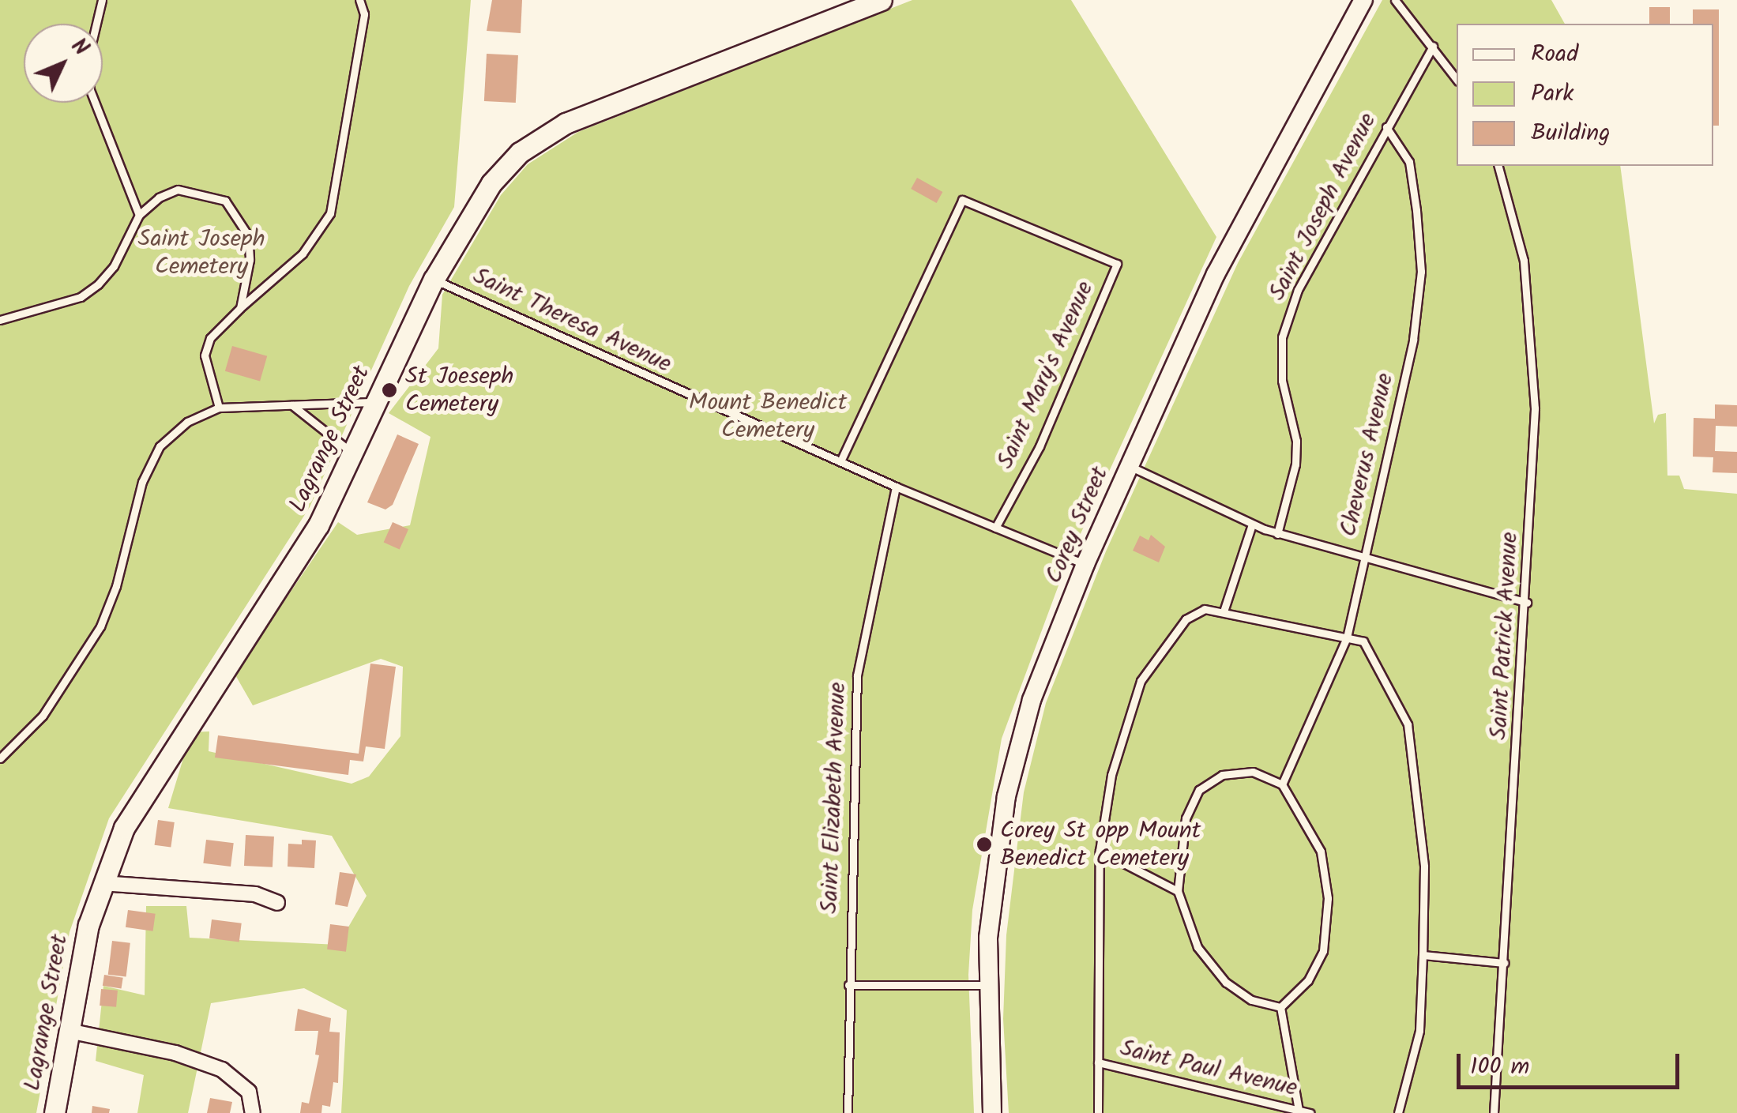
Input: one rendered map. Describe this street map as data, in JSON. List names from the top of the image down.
{
  "streets": {
    "main road": ["Lagrange Street"],
    "street": ["Corey Street"],
    "lane": [
      "Saint Joseph Avenue",
      "Saint Theresa Avenue",
      "Saint Mary's Avenue",
      "Cheverus Avenue",
      "Saint Patrick Avenue",
      "Saint Elizabeth Avenue",
      "Saint Paul Avenue"
    ]
  },
  "crossings": [
    ["Saint Joseph Avenue", "Cheverus Avenue"],
    ["Saint Theresa Avenue", "Saint Mary's Avenue"],
    ["Saint Theresa Avenue", "Lagrange Street"],
    ["Saint Theresa Avenue", "Corey Street"],
    ["Saint Theresa Avenue", "Saint Elizabeth Avenue"]
  ],
  "parks": ["Saint Joseph Cemetery", "Mount Benedict Cemetery"],
  "places": ["St Joeseph Cemetery", "Corey St opp Mount Benedict Cemetery"],
  "legend": ["Road", "Park", "Building"],
  "scale_bar": "100 m",
  "north": "top right"
}
